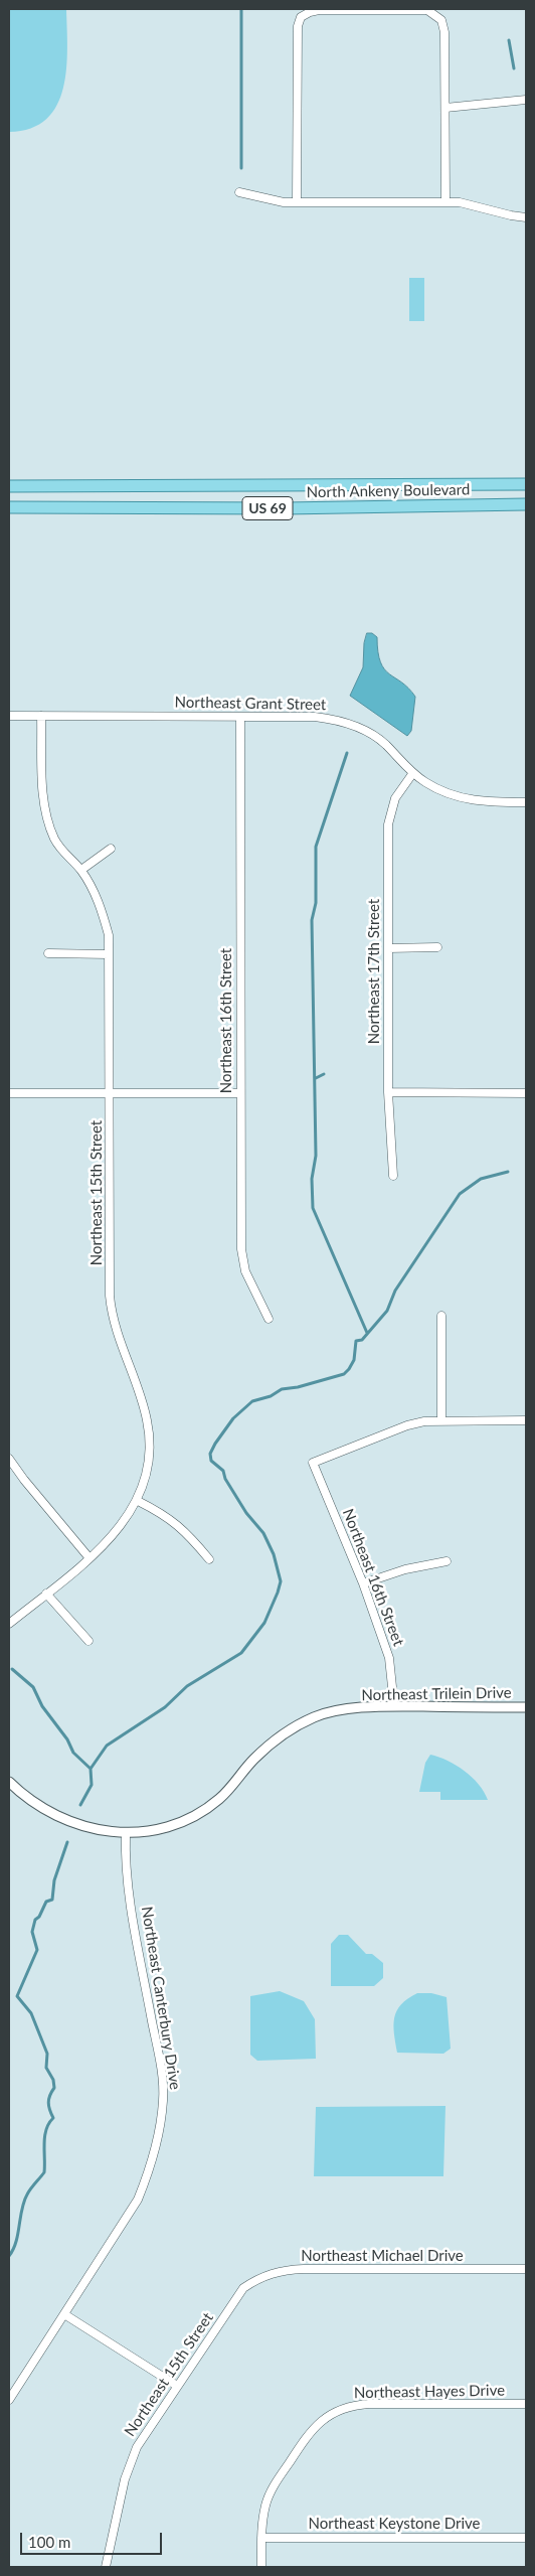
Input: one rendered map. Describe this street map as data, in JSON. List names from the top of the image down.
{
  "streets": {
    "main road": ["North Ankeny Boulevard", "US 69"],
    "street": [
      "Northeast Grant Street",
      "Northeast 17th Street",
      "Northeast 16th Street",
      "Northeast 15th Street",
      "Northeast Trilein Drive",
      "Northeast Canterbury Drive",
      "Northeast Michael Drive",
      "Northeast Hayes Drive",
      "Northeast Keystone Drive"
    ]
  },
  "crossings": [
    ["Northeast Grant Street", "Northeast 17th Street"],
    ["Northeast Grant Street", "Northeast 16th Street"],
    ["Northeast Grant Street", "Northeast 15th Street"],
    ["Northeast 16th Street", "Northeast Trilein Drive"],
    ["Northeast 15th Street", "Northeast Michael Drive"],
    ["Northeast Trilein Drive", "Northeast Canterbury Drive"],
    ["Northeast Hayes Drive", "Northeast Keystone Drive"]
  ],
  "scale_bar": "100 m"
}
